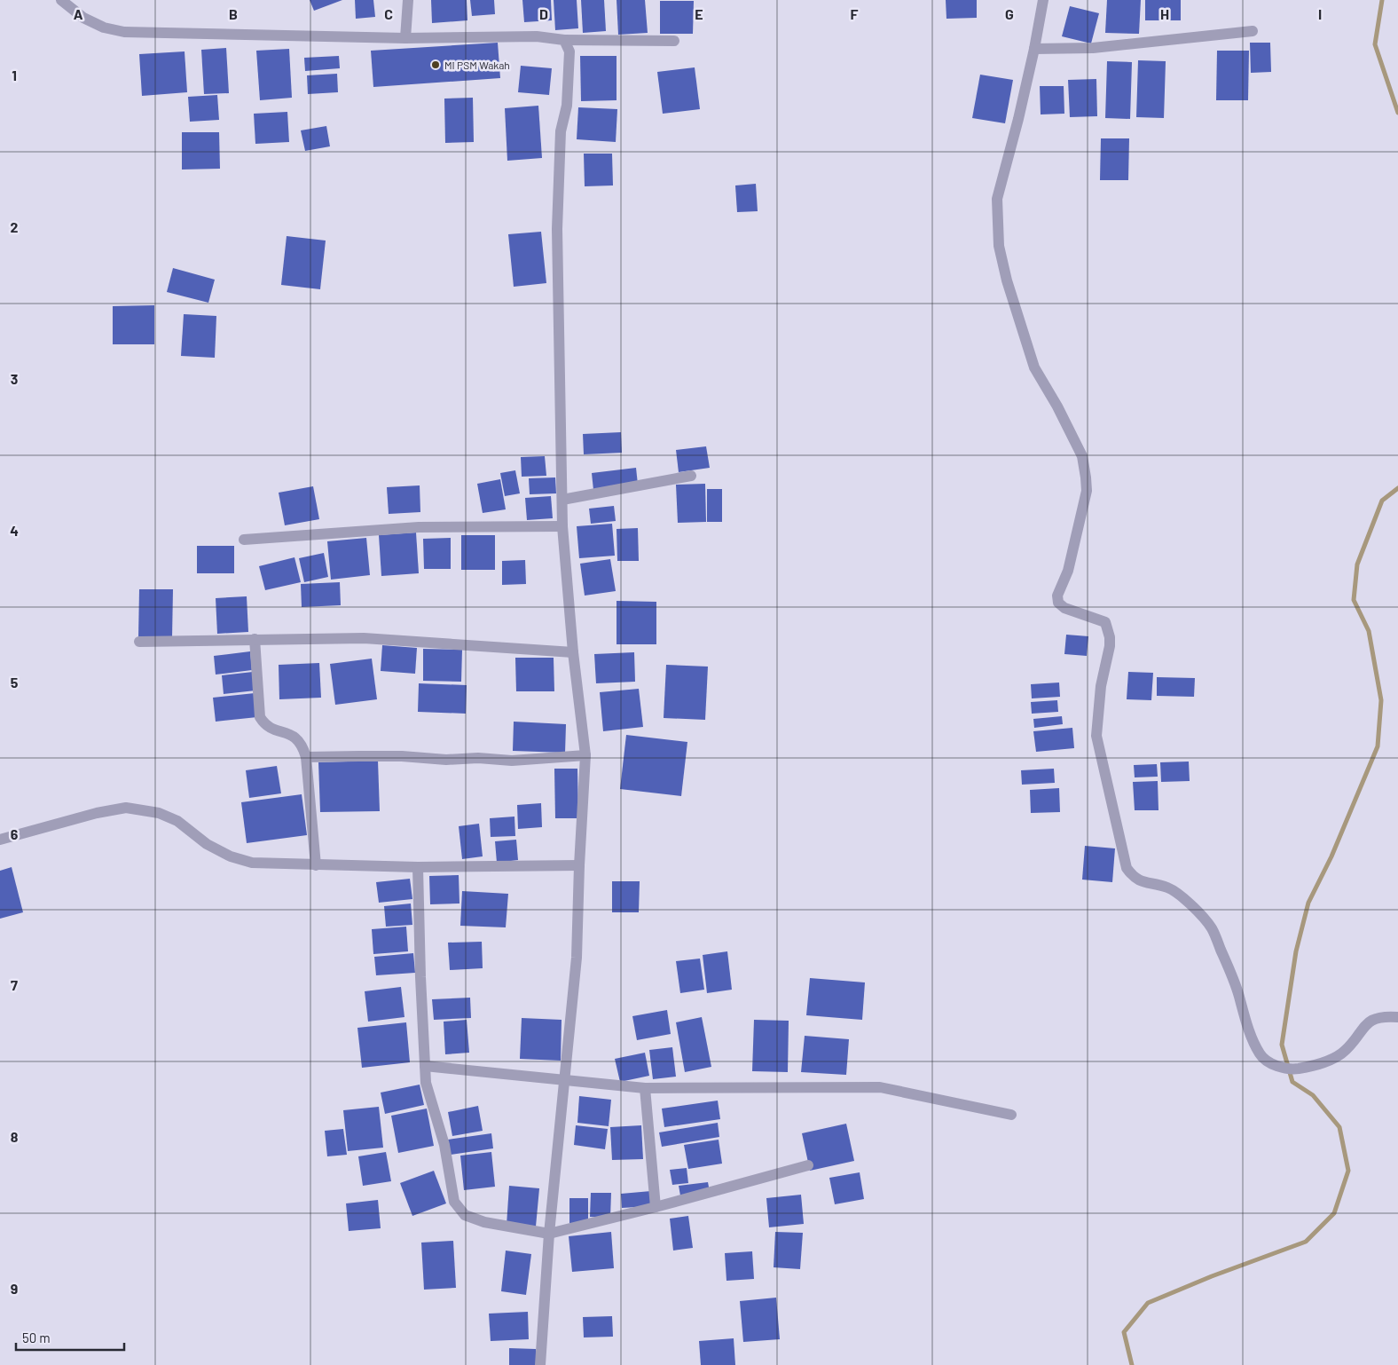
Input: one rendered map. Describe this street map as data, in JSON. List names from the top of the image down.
{
  "places": ["MI PSM Wakah"],
  "scale_bar": "50 m",
  "grid": {
    "columns": [
      "A",
      "B",
      "C",
      "D",
      "E",
      "F",
      "G",
      "H",
      "I"
    ],
    "rows": [
      "1",
      "2",
      "3",
      "4",
      "5",
      "6",
      "7",
      "8",
      "9"
    ]
  }
}
